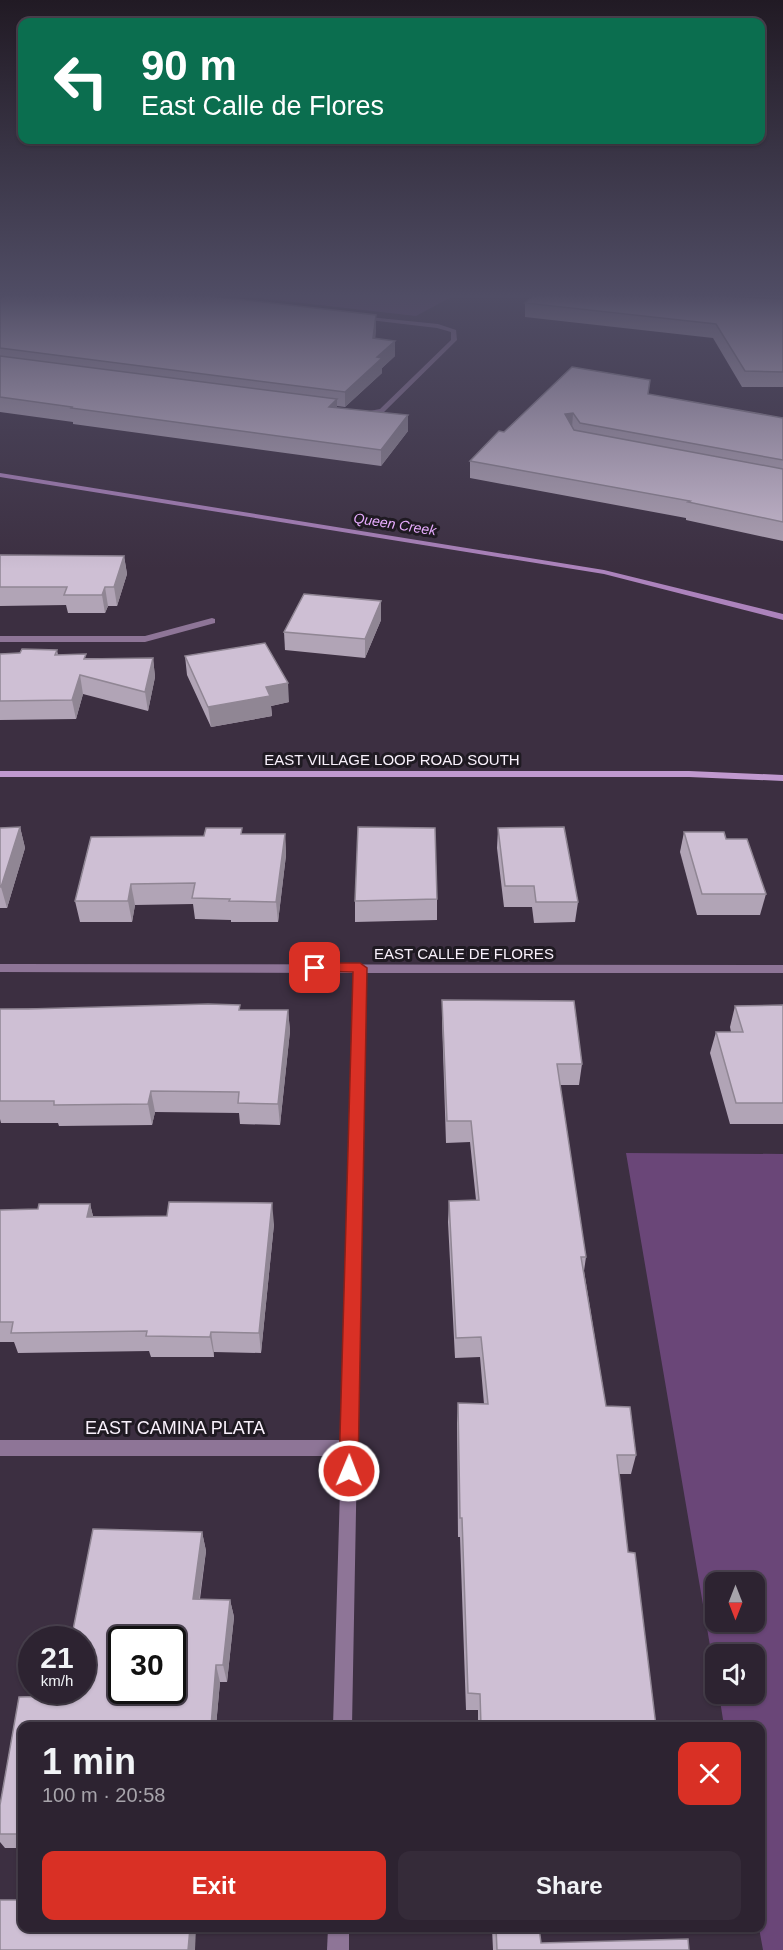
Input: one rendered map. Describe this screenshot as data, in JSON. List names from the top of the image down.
{
  "streets": {
    "street": ["EAST VILLAGE LOOP ROAD SOUTH", "EAST CALLE DE FLORES", "EAST CAMINA PLATA"]
  },
  "water": ["Queen Creek"],
  "north": "bottom",
  "page": {
    "turn": ["90 m", "East Calle de Flores"],
    "speed": "21 km/h",
    "limit": "30",
    "heading": ["1 min", "100 m · 20:58"],
    "buttons": ["Exit", "Share"]
  }
}
